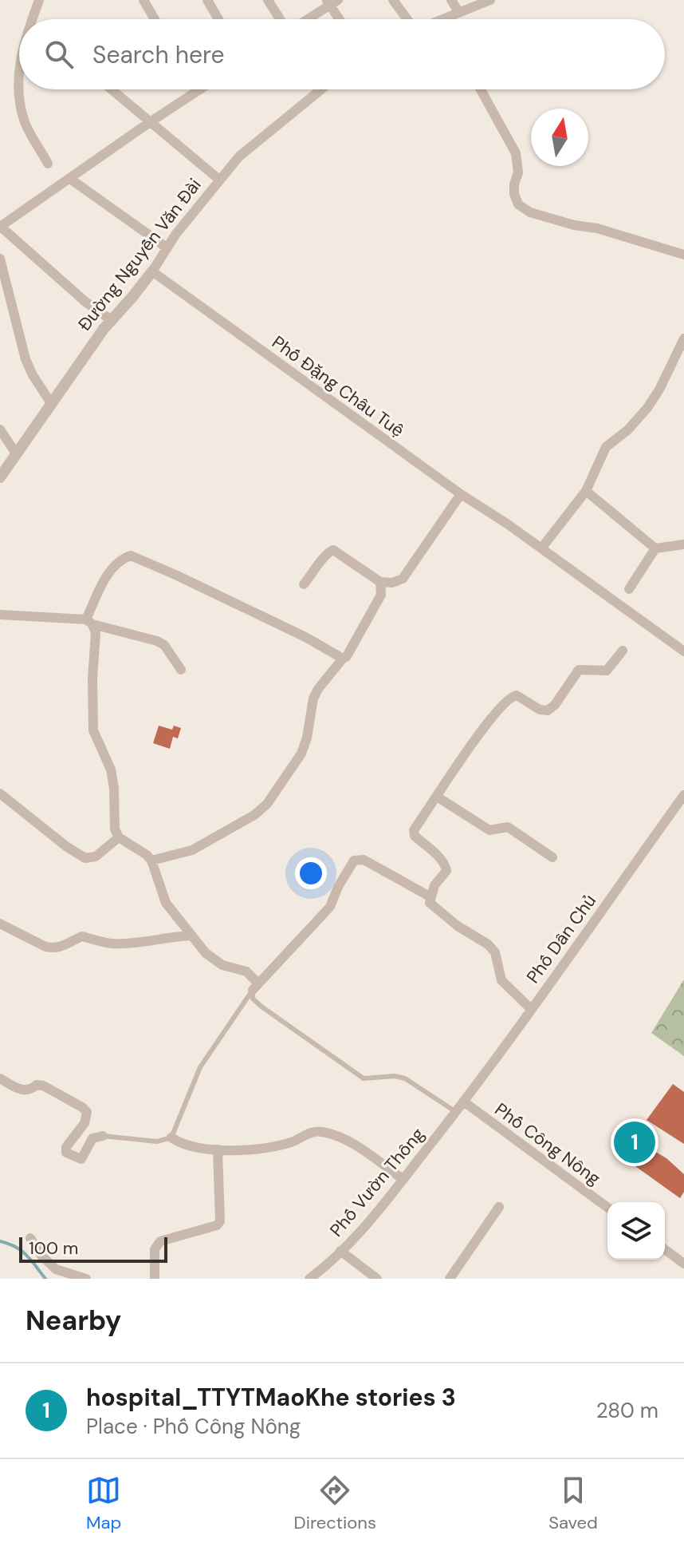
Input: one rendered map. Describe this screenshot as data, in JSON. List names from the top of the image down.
{
  "streets": {
    "street": [
      "Đường Nguyễn Văn Đài",
      "Phố Đặng Châu Tuệ",
      "Phố Dân Chủ",
      "Phố Công Nông",
      "Phố Vườn Thông"
    ]
  },
  "crossings": [
    ["Đường Nguyễn Văn Đài", "Phố Đặng Châu Tuệ"],
    ["Phố Dân Chủ", "Phố Công Nông"],
    ["Phố Dân Chủ", "Phố Vườn Thông"],
    ["Phố Công Nông", "Phố Vườn Thông"]
  ],
  "scale_bar": "100 m",
  "north": "top",
  "page": {
    "search": "Search here",
    "pins": "1",
    "scale": "100 m",
    "heading": "Nearby",
    "list": [
      {
        "mark": "1",
        "name": "hospital_TTYTMaoKhe stories 3",
        "note": "Place · Phố Công Nông",
        "value": "280 m"
      }
    ],
    "nav": ["Map", "Directions", "Saved"]
  }
}
